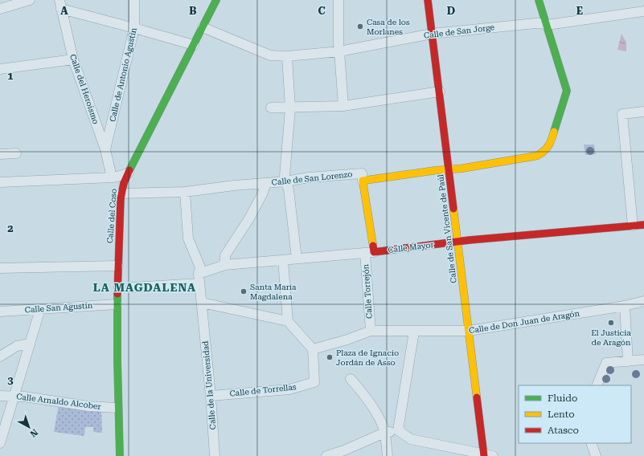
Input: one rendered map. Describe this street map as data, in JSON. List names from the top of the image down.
{
  "streets": {
    "street": [
      "Calle de San Jorge",
      "Calle de Antonio Agustín",
      "Calle del Heroísmo",
      "Calle de San Lorenzo",
      "Calle del Coso",
      "Calle de San Vicente de Paúl",
      "Calle Mayor",
      "Calle Torrejón",
      "Calle San Agustín",
      "Calle de Don Juan de Aragón",
      "Calle de la Universidad",
      "Calle de Torrellas",
      "Calle Arnaldo Alcober"
    ]
  },
  "crossings": [
    ["Calle de San Jorge", "Calle de San Lorenzo"],
    ["Calle de San Jorge", "Calle del Coso"],
    ["Calle de San Jorge", "Calle de San Vicente de Paúl"],
    ["Calle de Antonio Agustín", "Calle del Heroísmo"],
    ["Calle de San Lorenzo", "Calle del Coso"],
    ["Calle de San Lorenzo", "Calle de San Vicente de Paúl"],
    ["Calle de San Lorenzo", "Calle de la Universidad"],
    ["Calle del Coso", "Calle San Agustín"],
    ["Calle del Coso", "Calle Arnaldo Alcober"],
    ["Calle de San Vicente de Paúl", "Calle Mayor"],
    ["Calle de San Vicente de Paúl", "Calle de Don Juan de Aragón"],
    ["Calle Mayor", "Calle Torrejón"],
    ["Calle Mayor", "Calle de la Universidad"],
    ["Calle Torrejón", "Calle de Don Juan de Aragón"],
    ["Calle de Don Juan de Aragón", "Calle de Torrellas"],
    ["Calle de la Universidad", "Calle de Torrellas"]
  ],
  "districts": ["LA MAGDALENA"],
  "places": [
    "Casa de los Morlanes",
    "Santa María Magdalena",
    "El Justicia de Aragón",
    "Plaza de Ignacio Jordán de Asso"
  ],
  "legend": ["Fluido", "Lento", "Atasco"],
  "north": "bottom right",
  "grid": {
    "columns": [
      "A",
      "B",
      "C",
      "D",
      "E"
    ],
    "rows": ["1", "2", "3"]
  }
}
